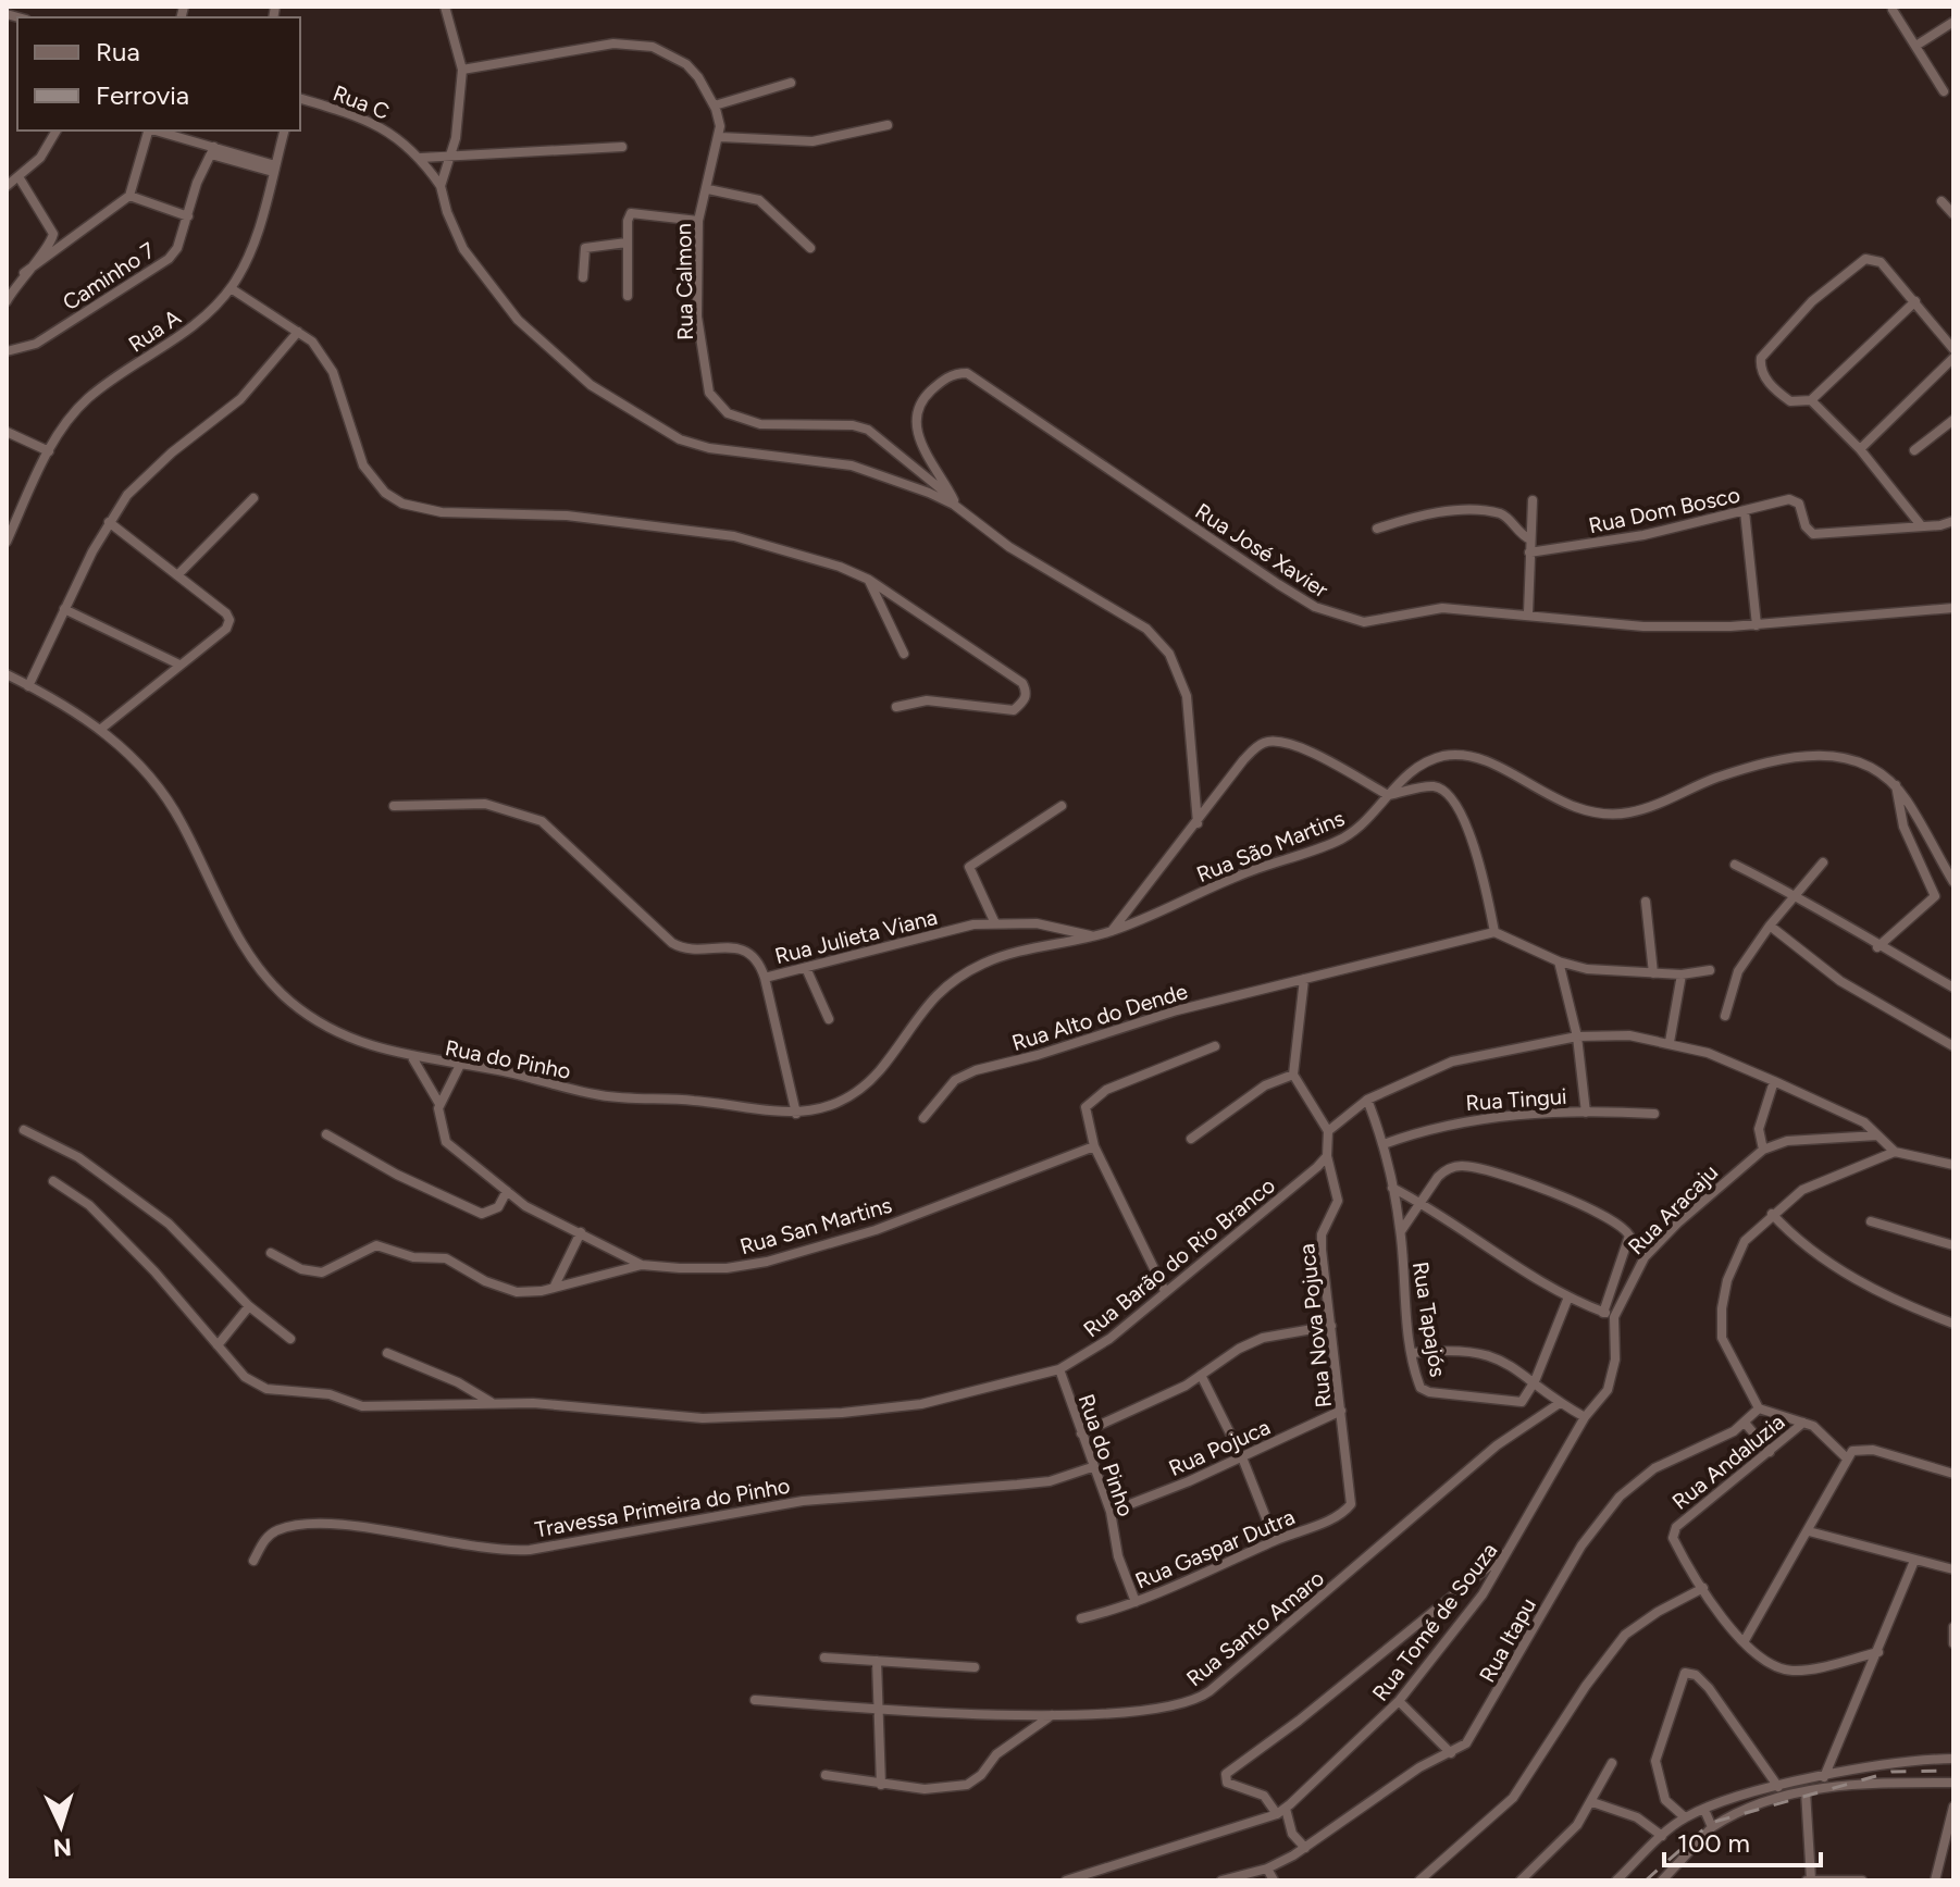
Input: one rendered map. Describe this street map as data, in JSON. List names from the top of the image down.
{
  "streets": {
    "street": [
      "Rua C",
      "Caminho 7",
      "Rua Calmon",
      "Rua A",
      "Rua Dom Bosco",
      "Rua José Xavier",
      "Rua São Martins",
      "Rua Julieta Viana",
      "Rua Alto do Dende",
      "Rua do Pinho",
      "Rua Tingui",
      "Rua Aracaju",
      "Rua San Martins",
      "Rua Barão do Rio Branco",
      "Rua Tapajós",
      "Rua Nova Pojuca",
      "Rua Pojuca",
      "Rua Andaluzia",
      "Travessa Primeira do Pinho",
      "Rua Gaspar Dutra",
      "Rua Tomé de Souza",
      "Rua Santo Amaro",
      "Rua Itapu"
    ]
  },
  "crossings": [
    ["Rua C", "Rua Calmon"],
    ["Rua Calmon", "Rua José Xavier"],
    ["Rua São Martins", "Rua do Pinho"],
    ["Rua Julieta Viana", "Rua do Pinho"],
    ["Rua do Pinho", "Rua San Martins"],
    ["Rua do Pinho", "Rua Barão do Rio Branco"],
    ["Rua do Pinho", "Rua Pojuca"],
    ["Rua do Pinho", "Travessa Primeira do Pinho"],
    ["Rua do Pinho", "Rua Gaspar Dutra"],
    ["Rua Tingui", "Rua Tapajós"],
    ["Rua Aracaju", "Rua Tomé de Souza"],
    ["Rua Barão do Rio Branco", "Rua Nova Pojuca"],
    ["Rua Nova Pojuca", "Rua Pojuca"],
    ["Rua Nova Pojuca", "Rua Gaspar Dutra"]
  ],
  "legend": ["Rua", "Ferrovia"],
  "scale_bar": "100 m",
  "north": "bottom"
}
